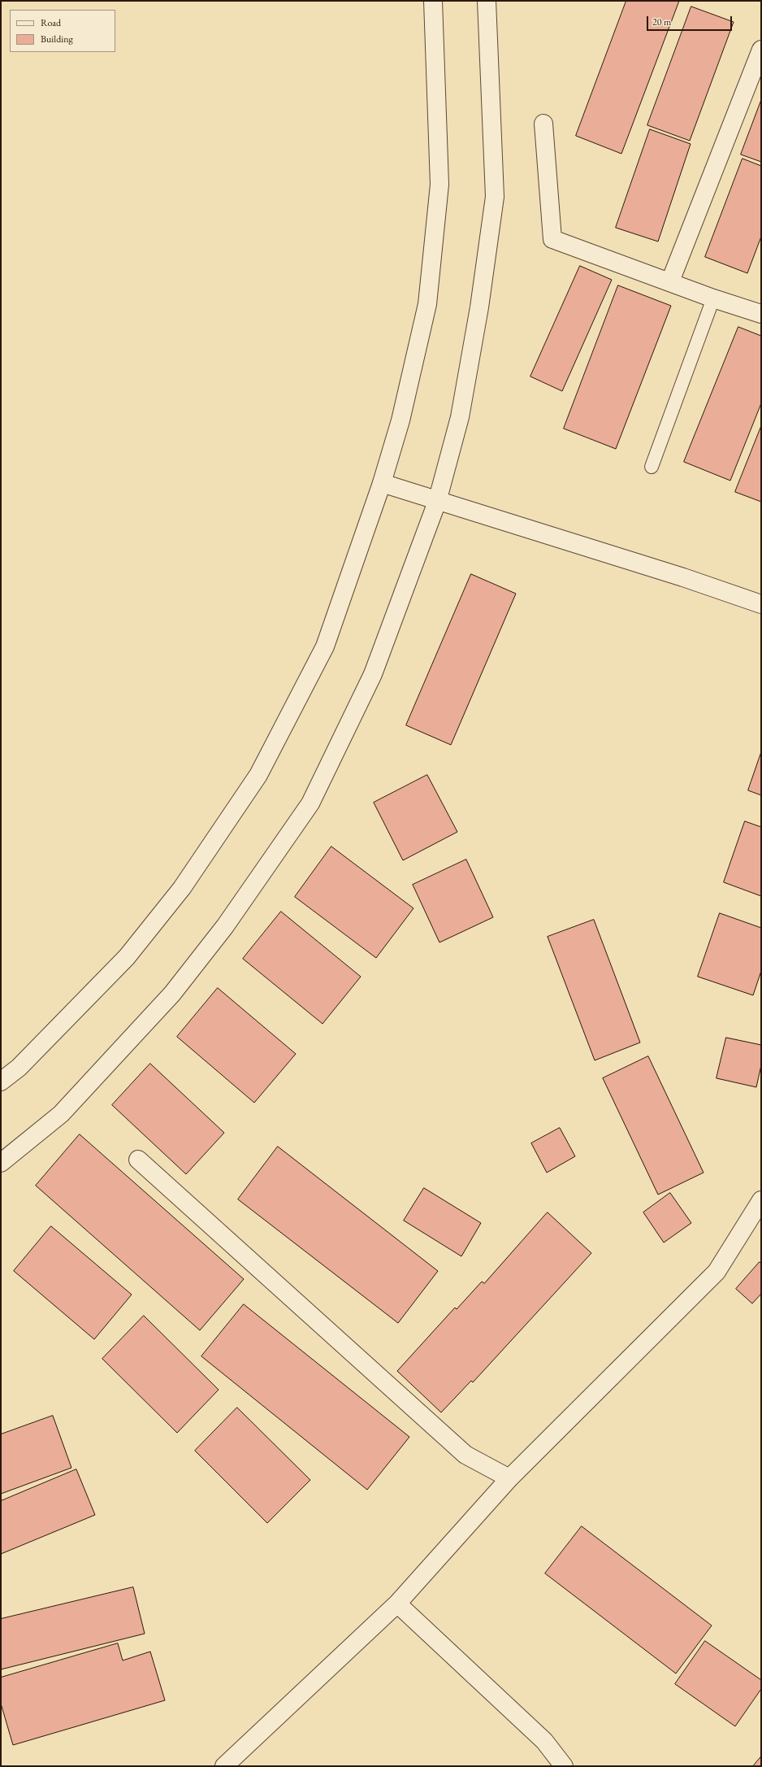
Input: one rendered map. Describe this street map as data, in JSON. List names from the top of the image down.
{
  "legend": ["Road", "Building"],
  "scale_bar": "20 m"
}
